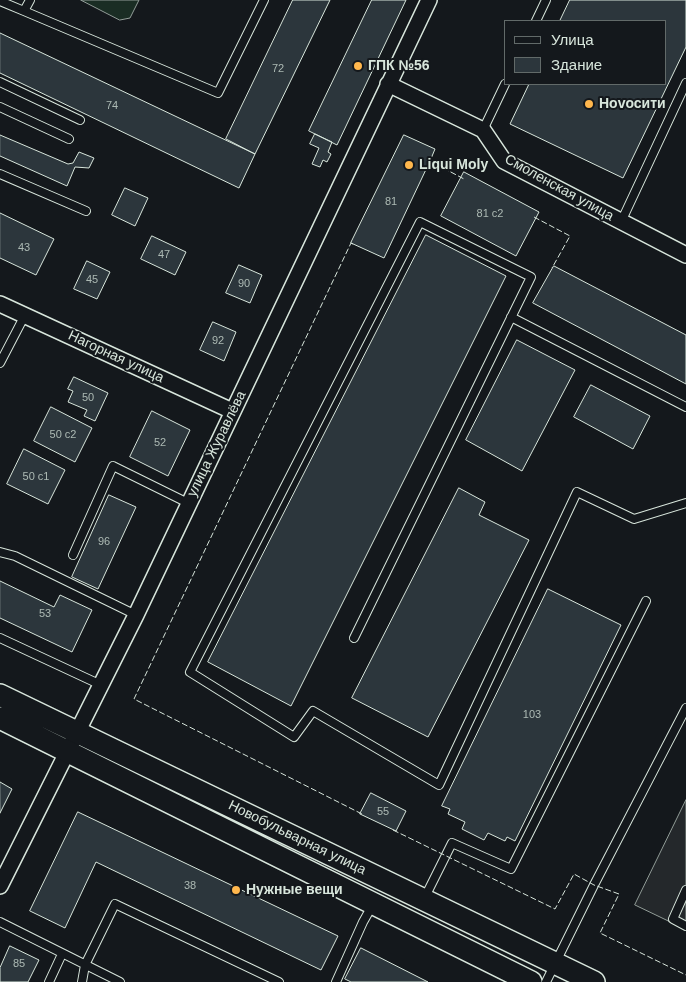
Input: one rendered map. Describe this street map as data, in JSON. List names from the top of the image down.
{
  "streets": {
    "main road": ["Новобульварная улица"],
    "street": ["Смоленская улица", "Нагорная улица", "улица Журавлёва"]
  },
  "crossings": [
    ["Нагорная улица", "улица Журавлёва"],
    ["улица Журавлёва", "Новобульварная улица"]
  ],
  "places": [
    "ГПК №56",
    "Ноvосити",
    "Liqui Moly",
    "Нужные вещи"
  ],
  "house_numbers": [
    "72",
    "74",
    "81",
    "81 с2",
    "43",
    "47",
    "45",
    "90",
    "92",
    "50",
    "50 с2",
    "52",
    "50 с1",
    "96",
    "53",
    "103",
    "55",
    "38",
    "85"
  ],
  "legend": ["Улица", "Здание"]
}
